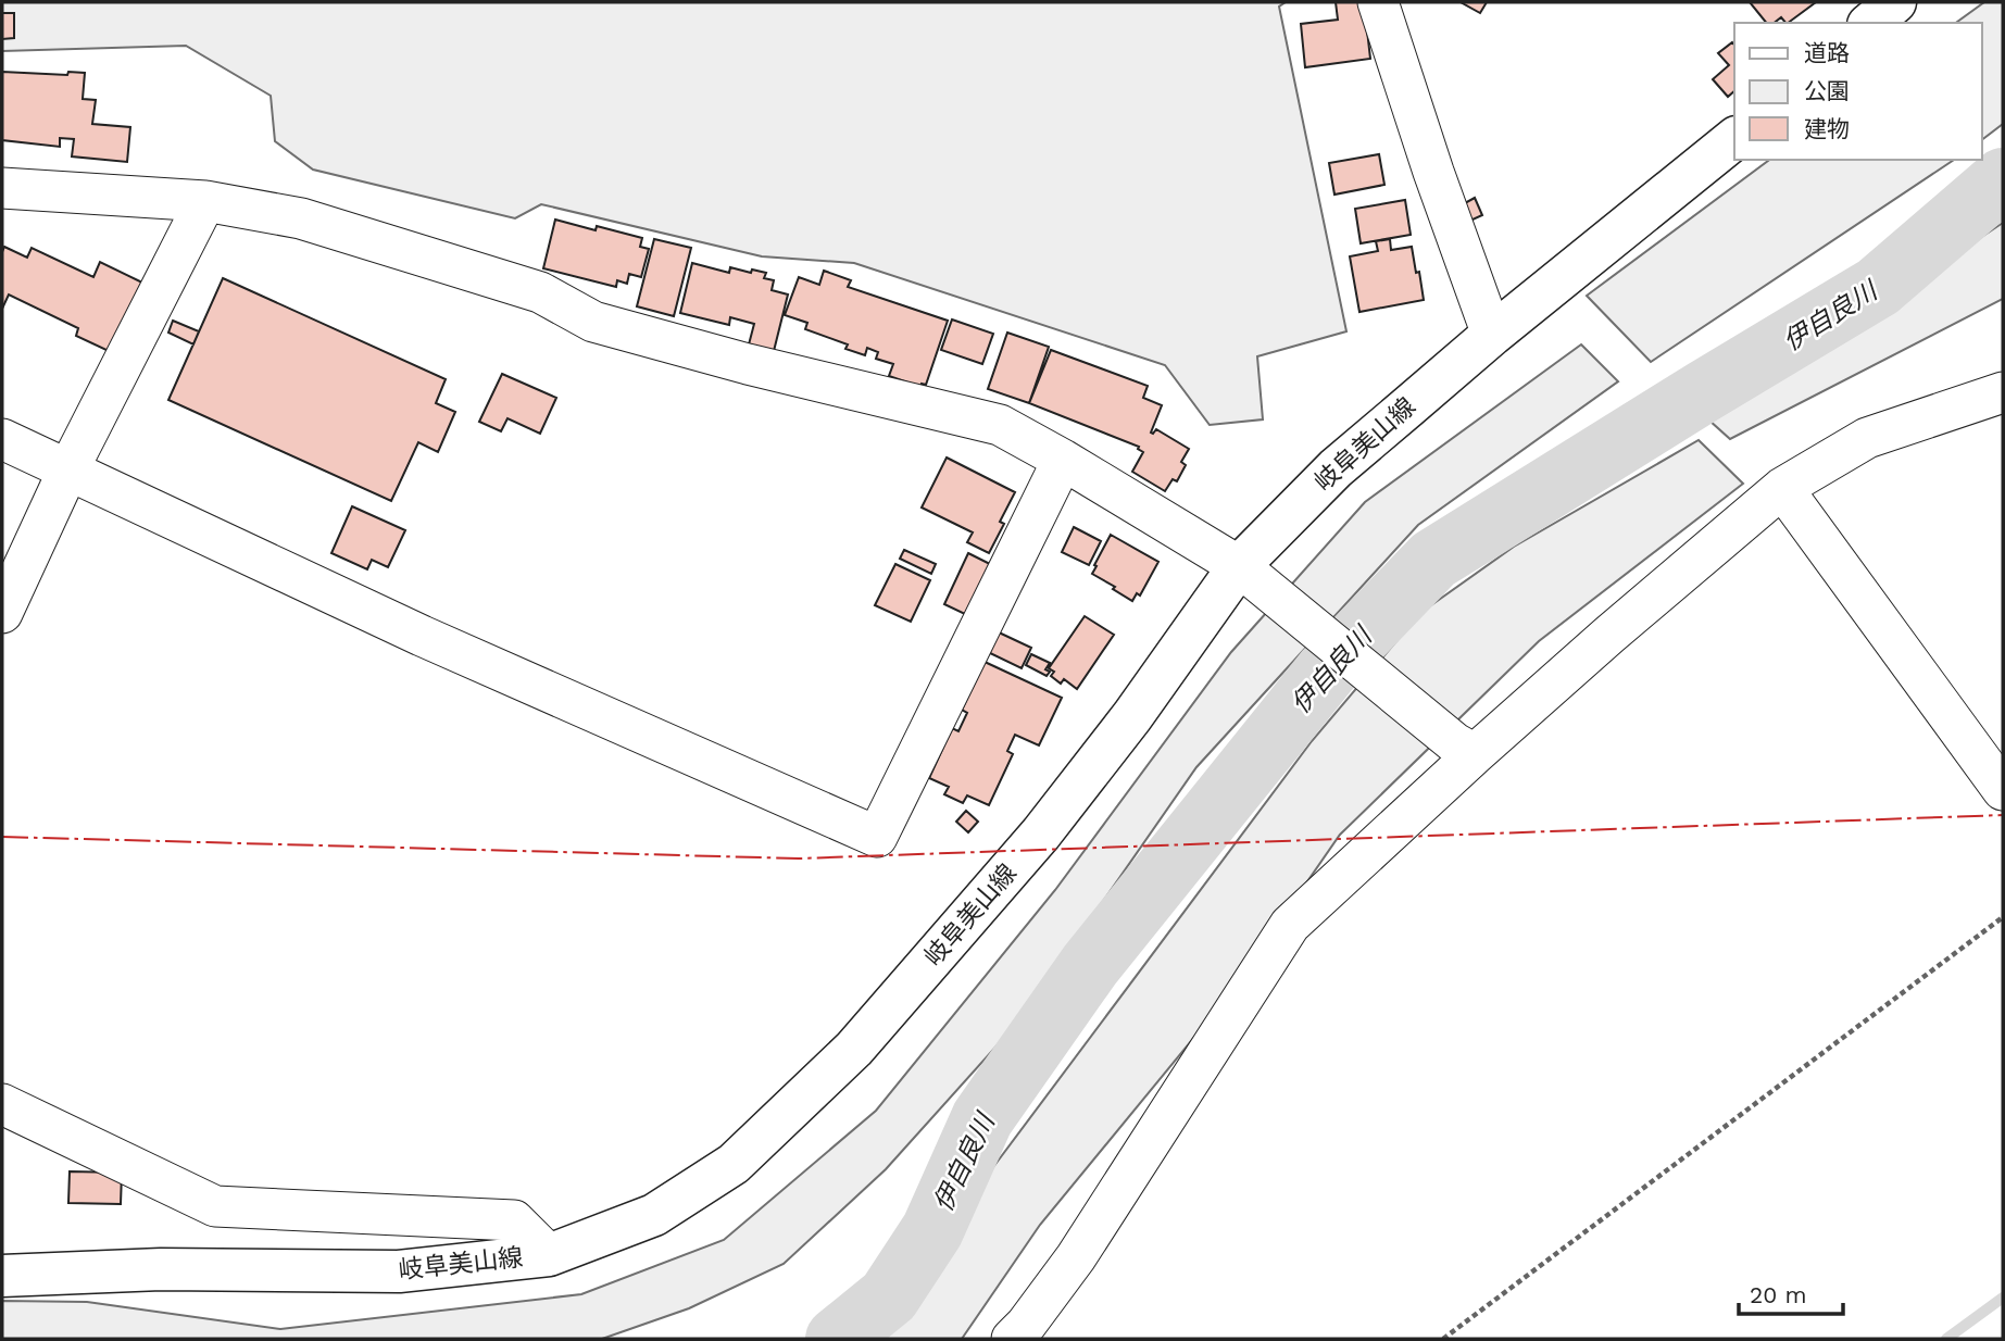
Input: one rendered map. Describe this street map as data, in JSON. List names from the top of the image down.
{
  "streets": {
    "main road": ["岐阜美山線"]
  },
  "water": ["伊自良川"],
  "legend": ["道路", "公園", "建物"],
  "scale_bar": "20 m"
}
